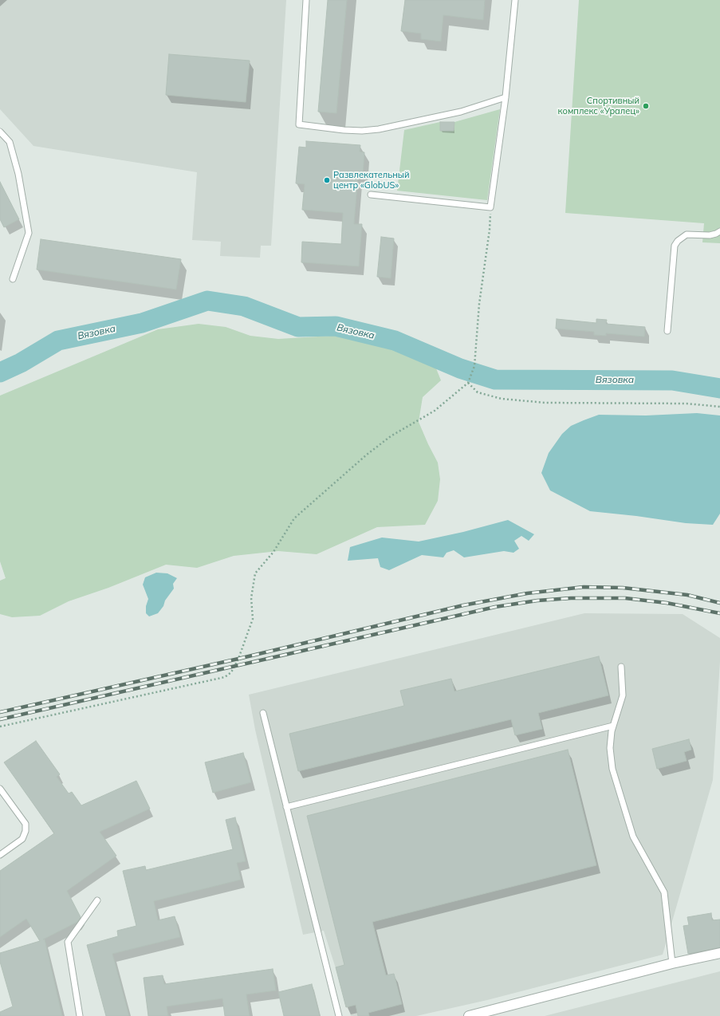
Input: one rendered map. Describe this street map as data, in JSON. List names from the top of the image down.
{
  "water": ["Вязовка"],
  "places": ["Спортивный комплекс «Уралец»", "Развлекательный центр «GlobUS»"]
}
